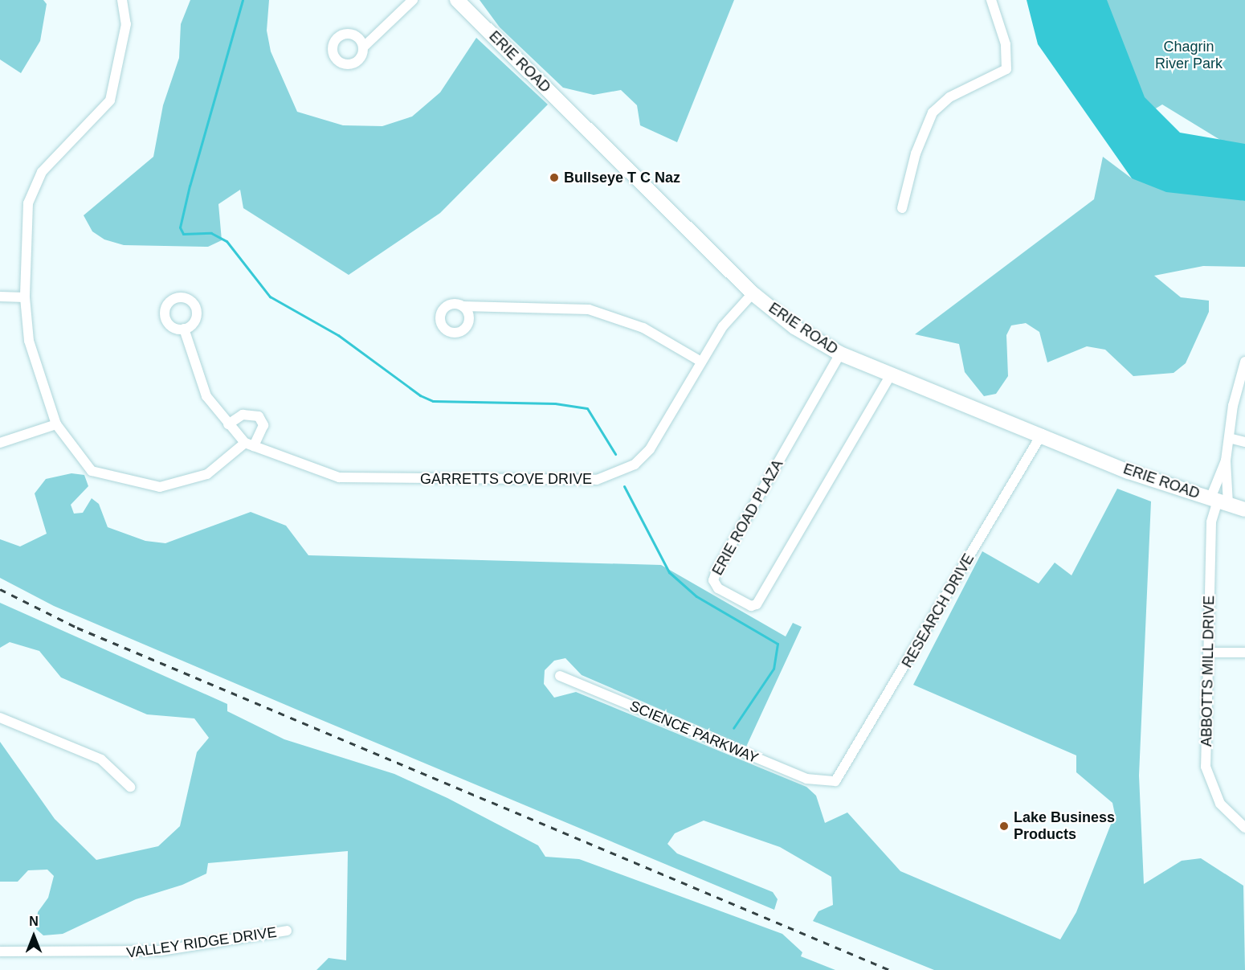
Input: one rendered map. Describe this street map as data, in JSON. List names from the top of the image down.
{
  "streets": {
    "street": [
      "ERIE ROAD",
      "GARRETTS COVE DRIVE",
      "ERIE ROAD PLAZA",
      "RESEARCH DRIVE",
      "ABBOTTS MILL DRIVE",
      "SCIENCE PARKWAY",
      "VALLEY RIDGE DRIVE"
    ]
  },
  "crossings": [
    ["ERIE ROAD", "GARRETTS COVE DRIVE"],
    ["ERIE ROAD", "ERIE ROAD PLAZA"],
    ["ERIE ROAD", "RESEARCH DRIVE"],
    ["ERIE ROAD", "ABBOTTS MILL DRIVE"],
    ["RESEARCH DRIVE", "SCIENCE PARKWAY"]
  ],
  "parks": ["Chagrin River Park"],
  "places": ["Bullseye T C Naz", "Lake Business Products"],
  "north": "top"
}
